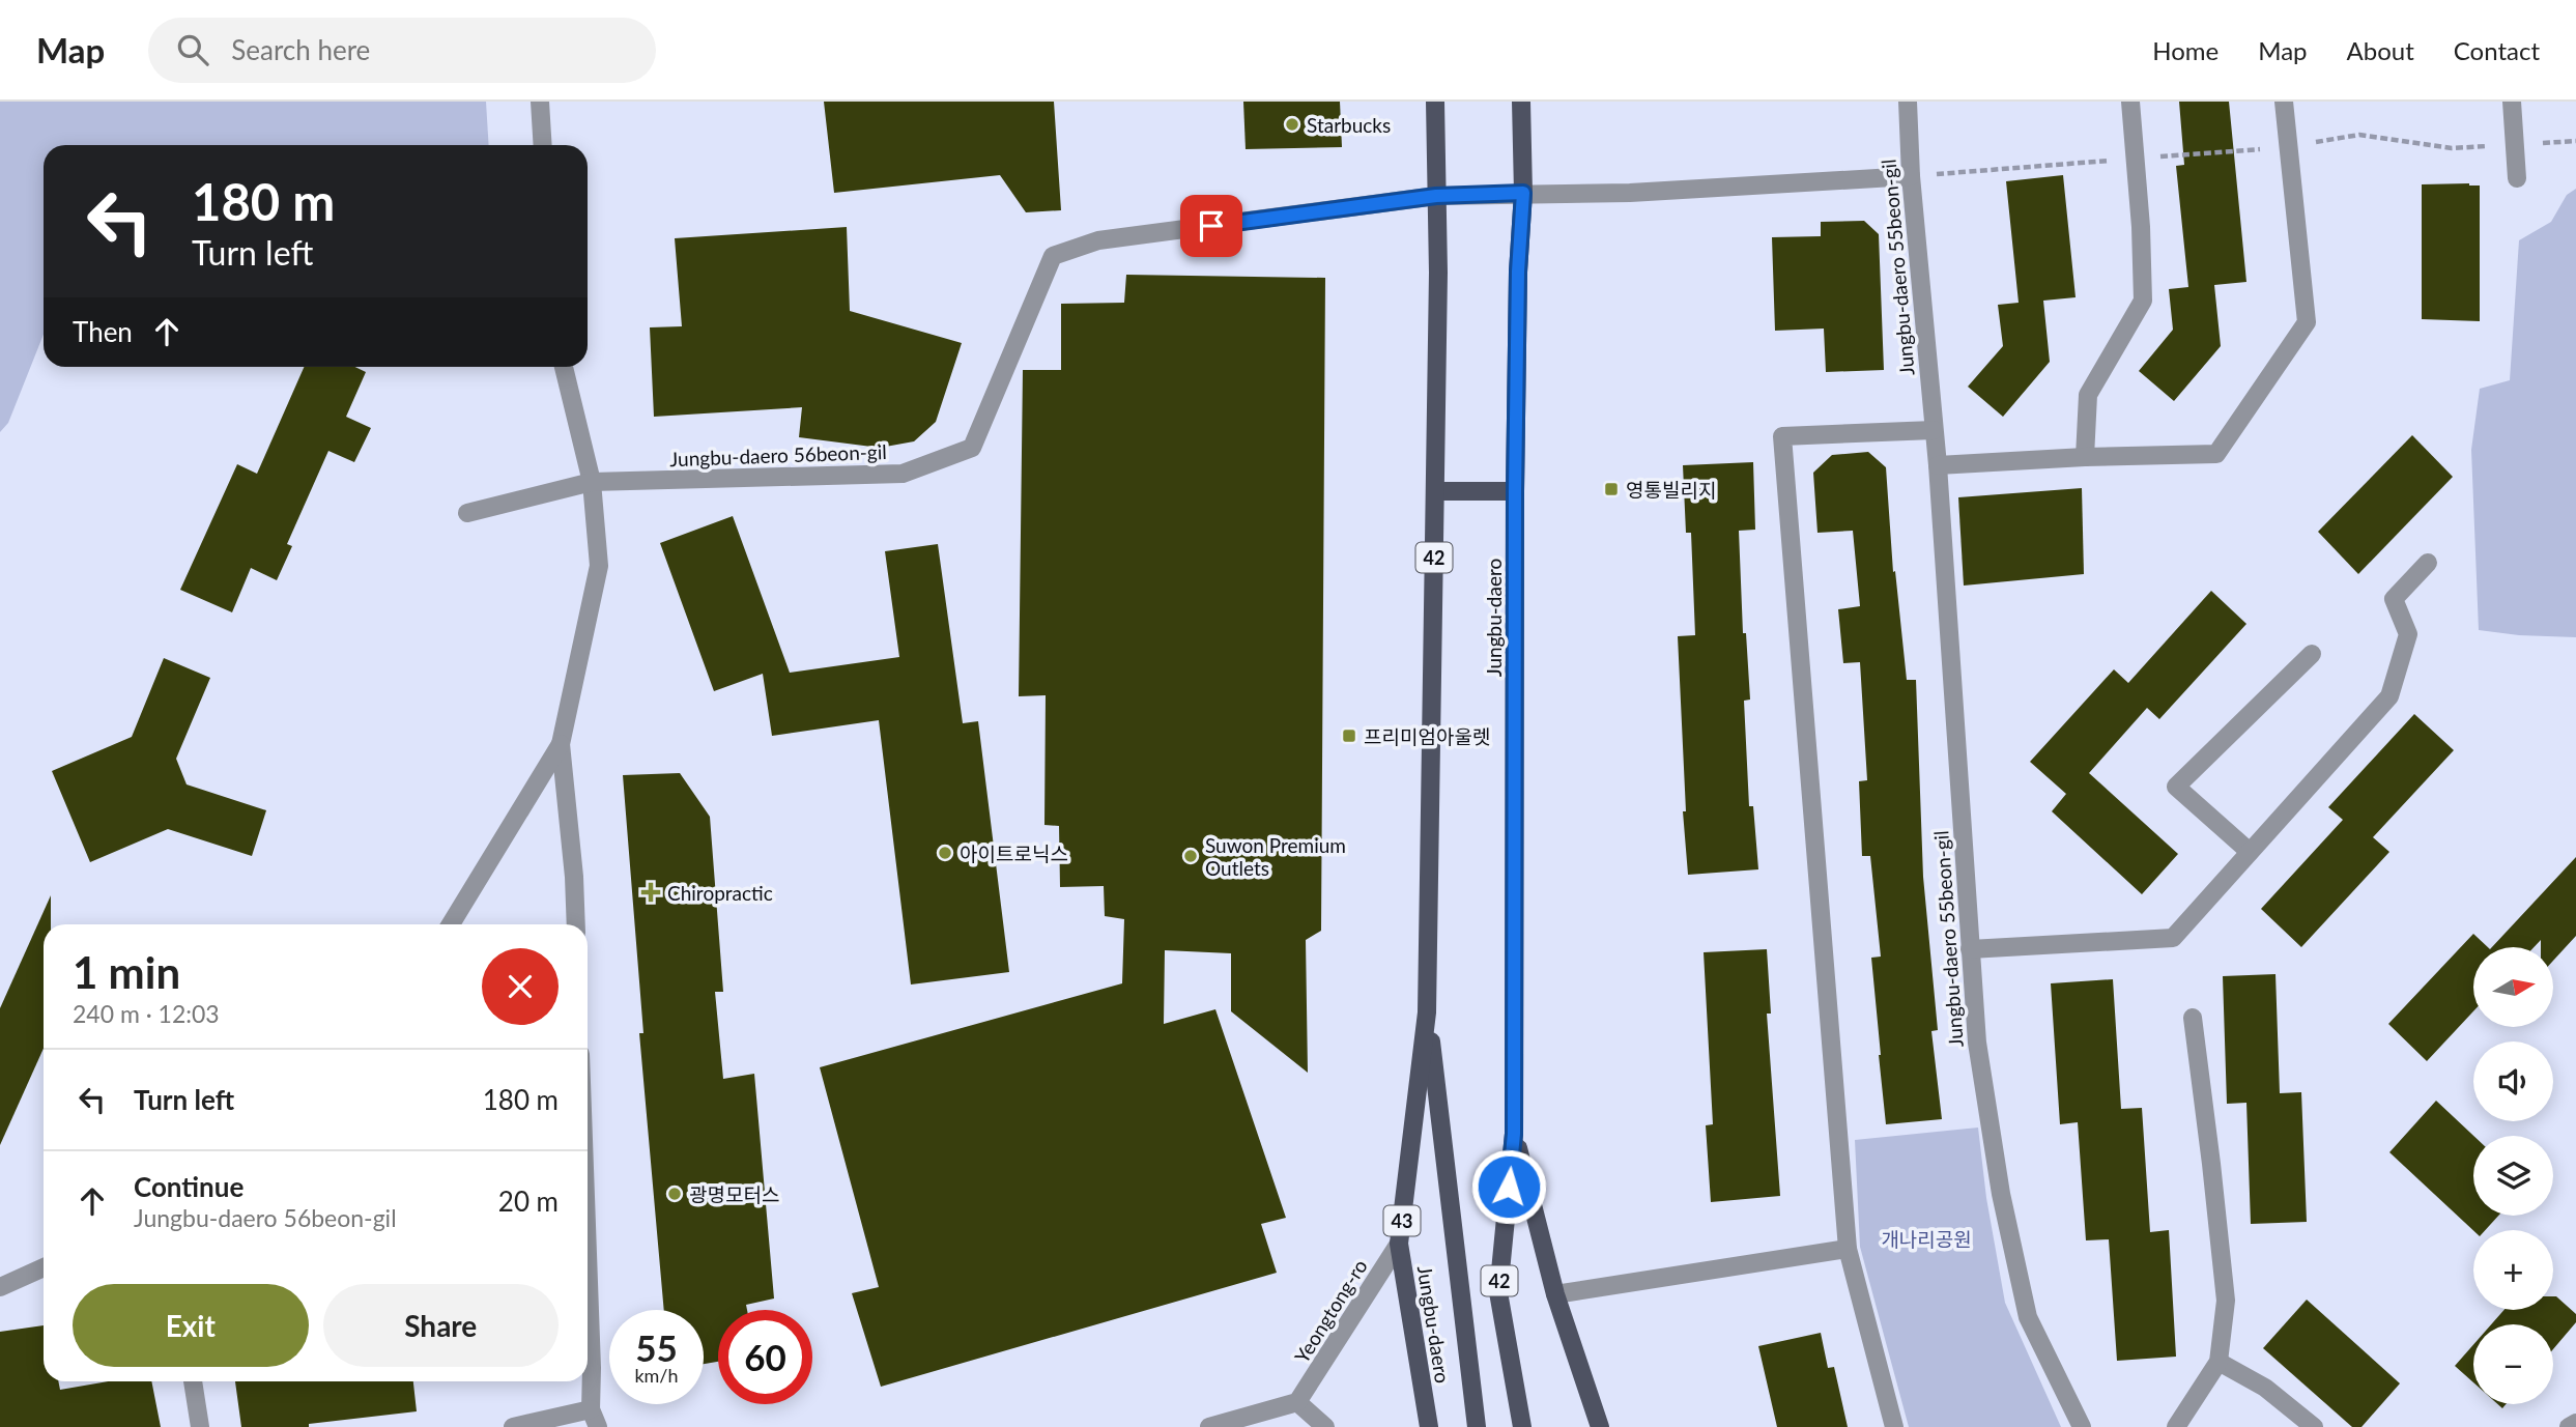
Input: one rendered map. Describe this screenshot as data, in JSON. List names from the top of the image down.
{
  "streets": {
    "main road": ["42", "Jungbu-daero", "43"],
    "street": ["Jungbu-daero 55beon-gil", "Jungbu-daero 56beon-gil", "Yeongtong-ro"]
  },
  "crossings": [
    ["Jungbu-daero 55beon-gil", "Jungbu-daero 56beon-gil"],
    ["Jungbu-daero 56beon-gil", "Jungbu-daero"],
    ["Jungbu-daero", "Yeongtong-ro"]
  ],
  "parks": ["개나리공원"],
  "places": {
    "other": [
      "Starbucks",
      "아이트로닉스",
      "Suwon Premium Outlets",
      "광명모터스"
    ],
    "transit": ["영통빌리지", "프리미엄아울렛"],
    "health": ["Chiropractic"]
  },
  "north": "right",
  "page": {
    "header": "Map",
    "search": "Search here",
    "nav": [
      "Home",
      "Map",
      "About",
      "Contact"
    ],
    "turn": ["180 m", "Turn left"],
    "then": "Then",
    "heading": ["1 min", "240 m · 12:03"],
    "map_buttons": ["+", "−"],
    "list": [
      {
        "name": "Turn left",
        "value": "180 m"
      },
      {
        "name": "Continue",
        "note": "Jungbu-daero 56beon-gil",
        "value": "20 m"
      }
    ],
    "buttons": ["Exit", "Share"],
    "speed": "55 km/h",
    "limit": "60"
  }
}
